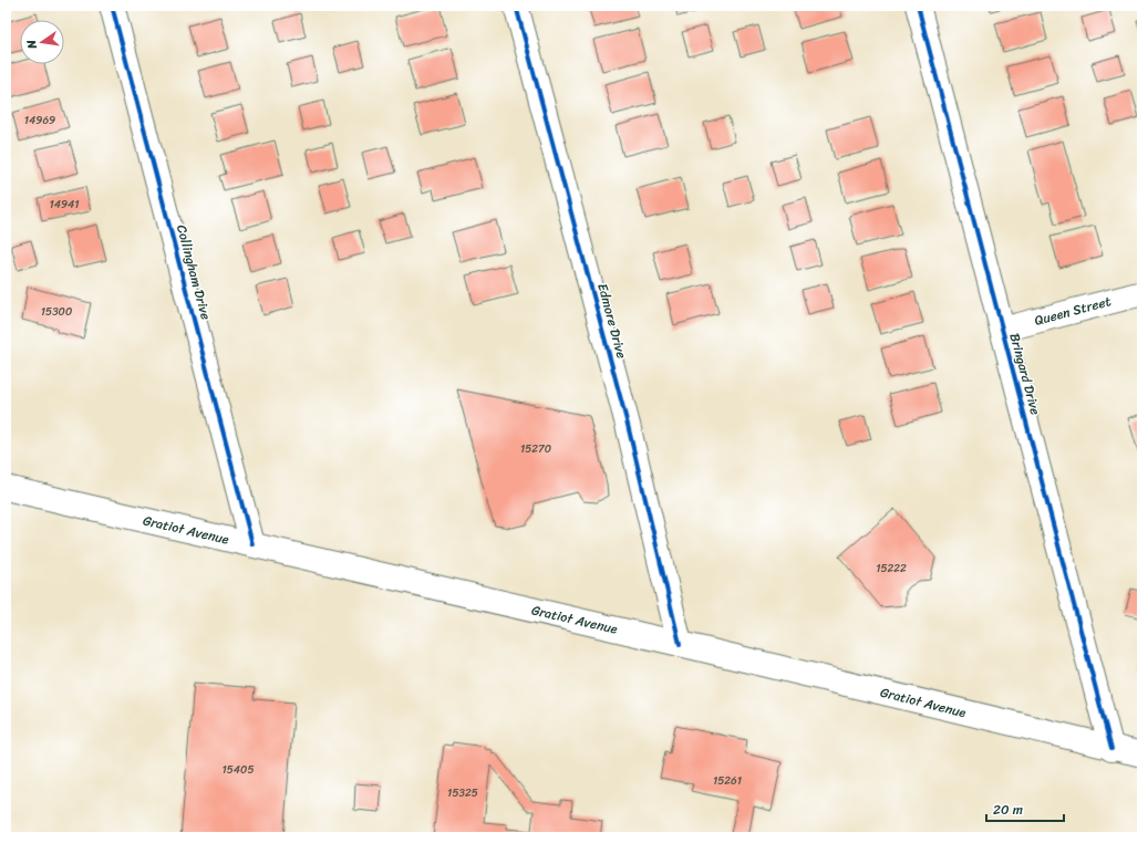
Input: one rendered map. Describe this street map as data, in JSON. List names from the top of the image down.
{
  "streets": {
    "street": [
      "Collingham Drive",
      "Queen Street",
      "Edmore Drive",
      "Bringard Drive",
      "Gratiot Avenue"
    ]
  },
  "crossings": [
    ["Collingham Drive", "Gratiot Avenue"],
    ["Queen Street", "Bringard Drive"],
    ["Edmore Drive", "Gratiot Avenue"],
    ["Bringard Drive", "Gratiot Avenue"]
  ],
  "house_numbers": [
    "14969",
    "14941",
    "15300",
    "15270",
    "15222",
    "15405",
    "15261",
    "15325"
  ],
  "scale_bar": "20 m",
  "north": "left"
}
